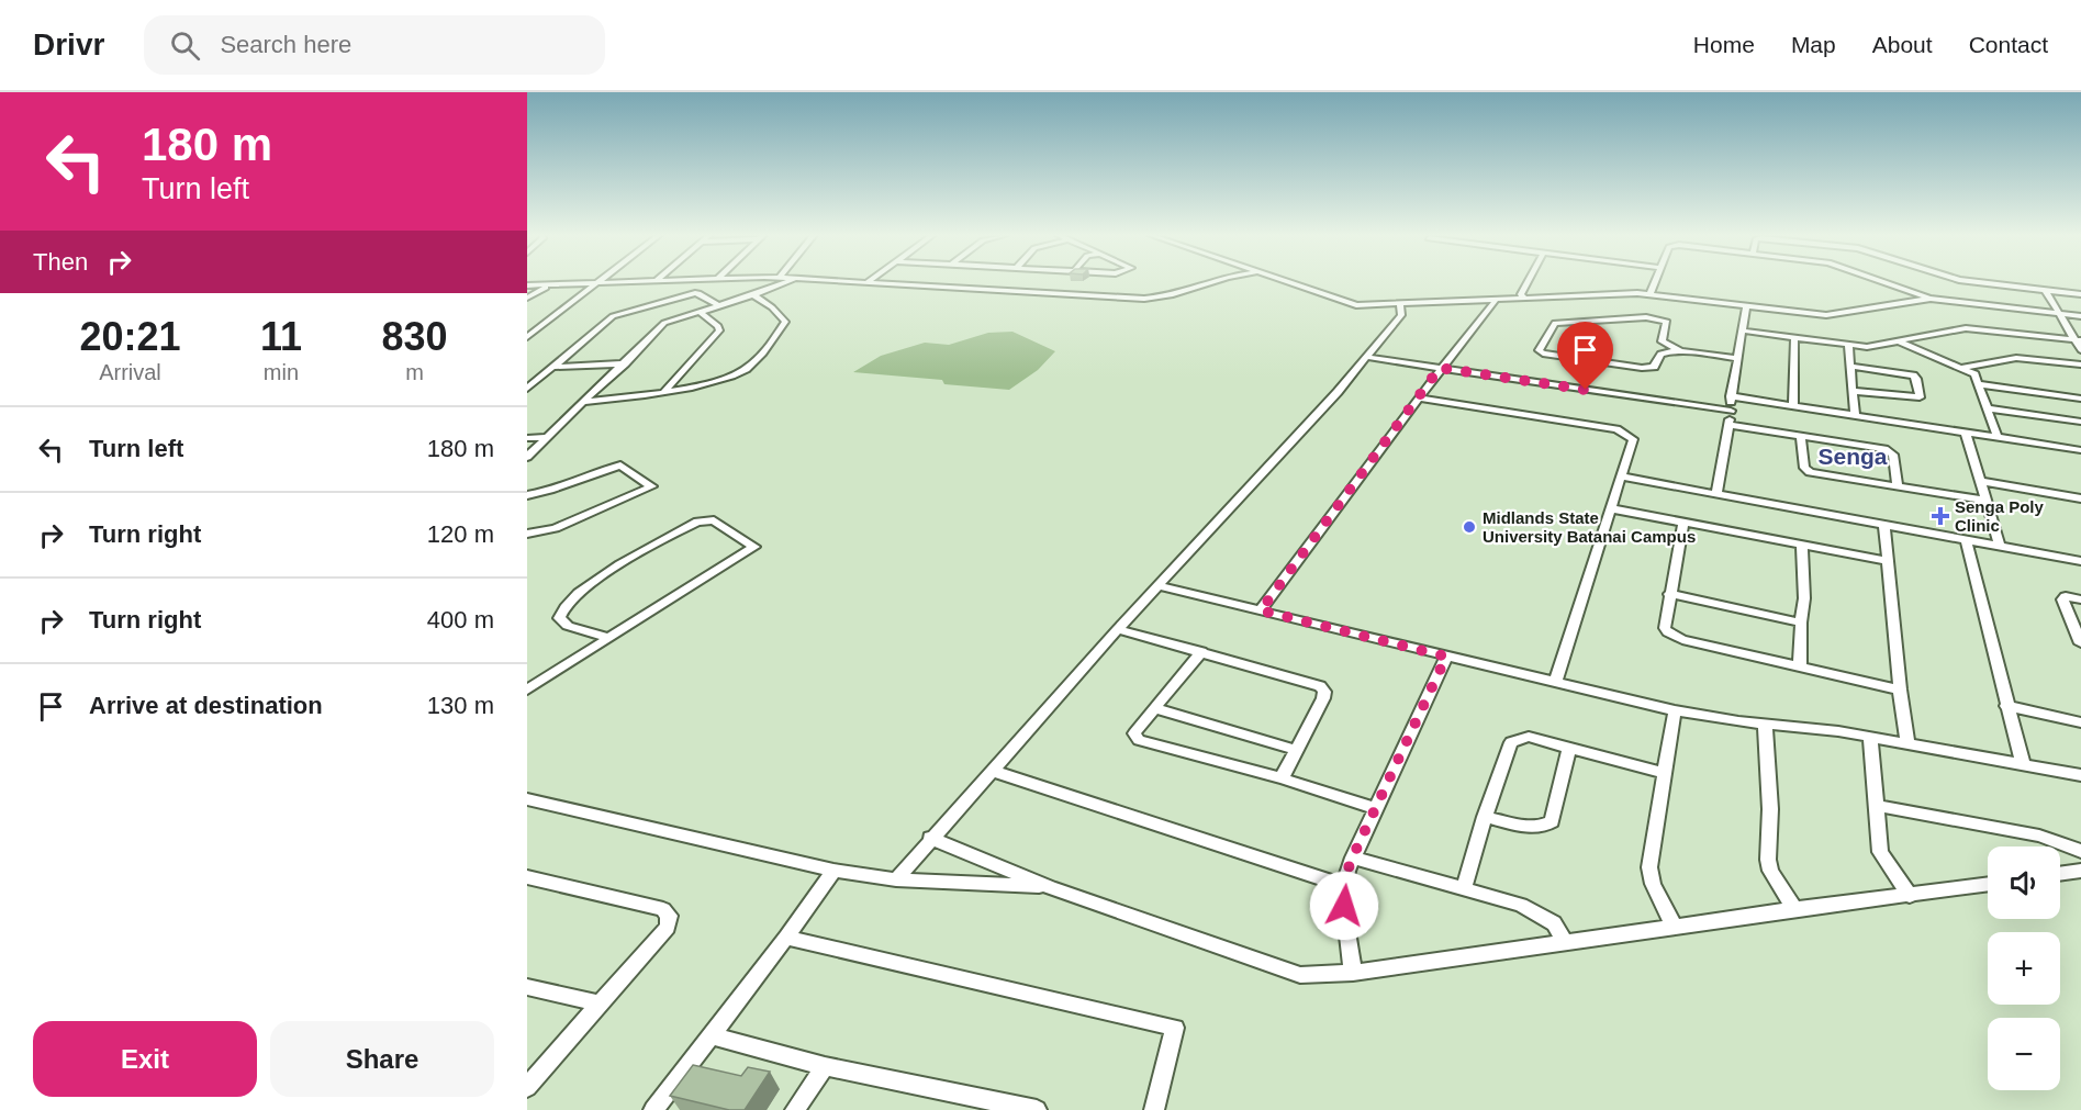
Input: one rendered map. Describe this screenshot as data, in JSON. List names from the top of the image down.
{
  "districts": ["Senga"],
  "places": {
    "health": ["Senga Poly Clinic"],
    "other": ["Midlands State University Batanai Campus"]
  },
  "page": {
    "header": "Drivr",
    "search": "Search here",
    "nav": [
      "Home",
      "Map",
      "About",
      "Contact"
    ],
    "turn": ["180 m", "Turn left"],
    "then": "Then",
    "eta": [
      "20:21",
      "Arrival",
      "11",
      "min",
      "830",
      "m"
    ],
    "list": [
      {
        "name": "Turn left",
        "value": "180 m"
      },
      {
        "name": "Turn right",
        "value": "120 m"
      },
      {
        "name": "Turn right",
        "value": "400 m"
      },
      {
        "name": "Arrive at destination",
        "value": "130 m"
      }
    ],
    "map_buttons": ["+", "−"],
    "buttons": ["Exit", "Share"]
  }
}
